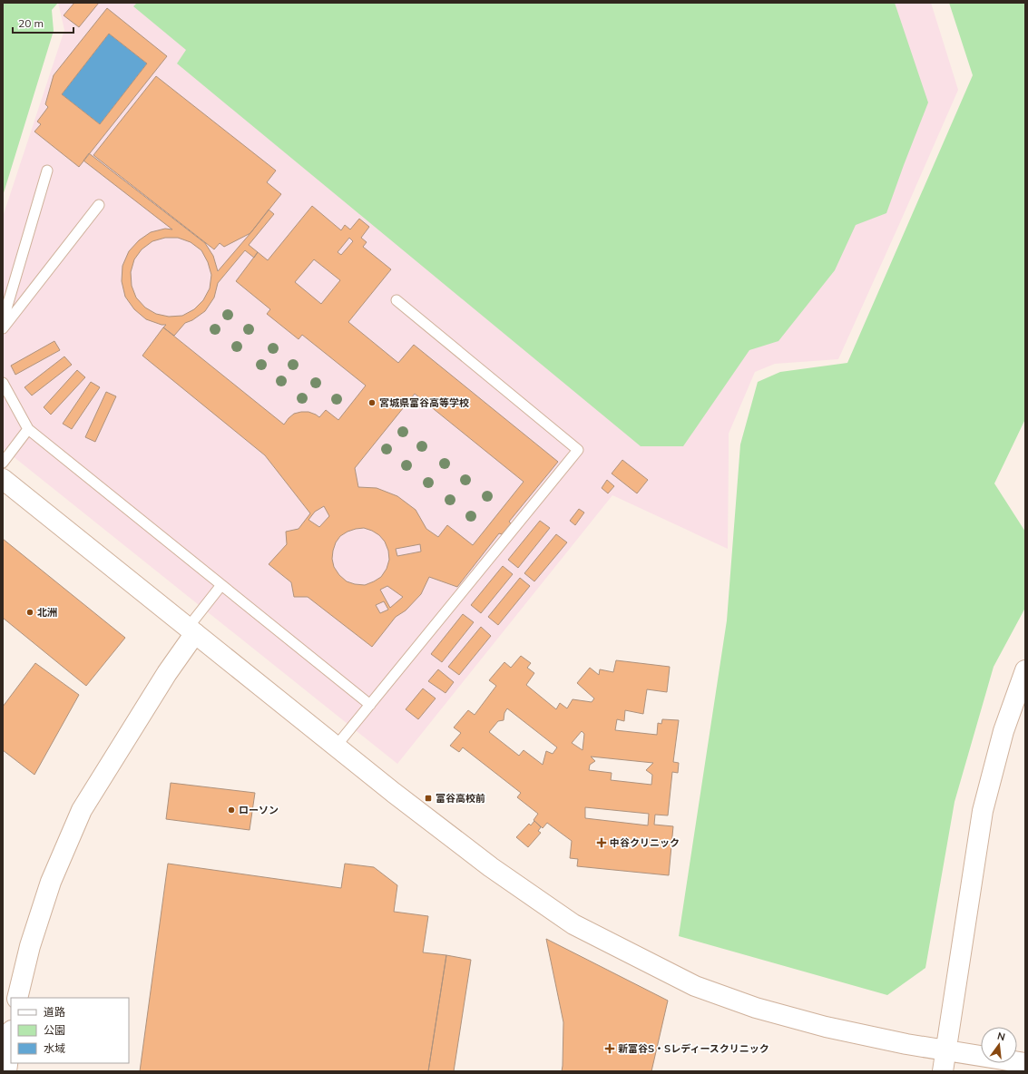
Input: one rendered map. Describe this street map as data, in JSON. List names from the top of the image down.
{
  "places": {
    "other": ["宮城県富谷高等学校", "北洲", "ローソン"],
    "transit": ["富谷高校前"],
    "health": ["中谷クリニック", "新富谷S・Sレディースクリニック"]
  },
  "legend": ["道路", "公園", "水域"],
  "scale_bar": "20 m",
  "north": "top"
}
